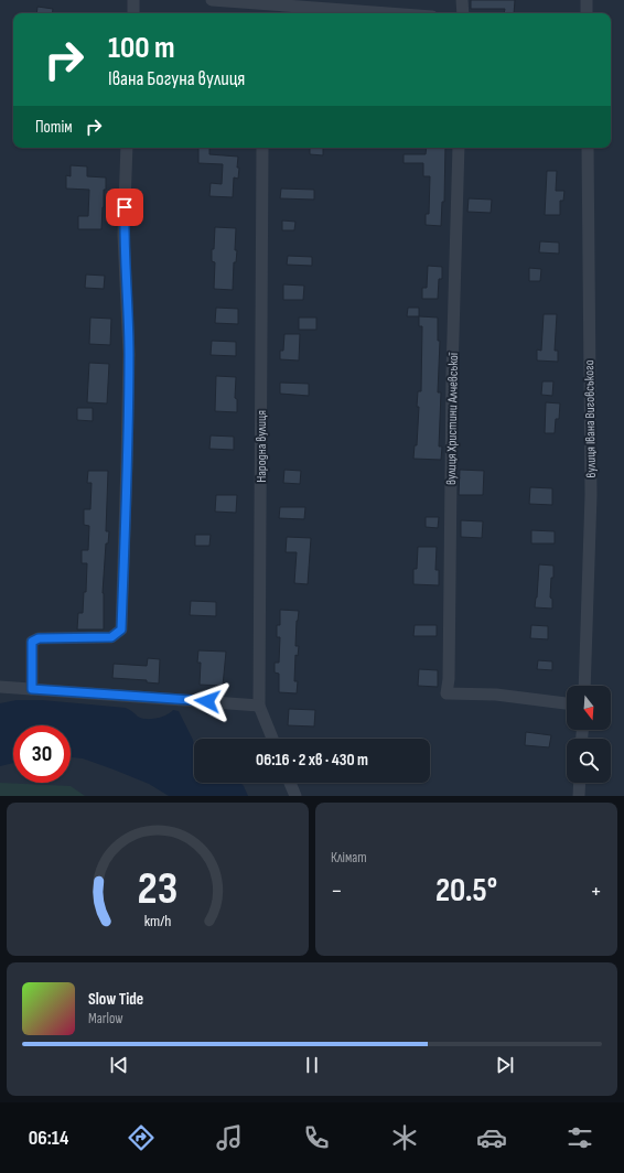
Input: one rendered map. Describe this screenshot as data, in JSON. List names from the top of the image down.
{
  "streets": {
    "street": ["вулиця Христини Алчевської", "вулиця Івана Виговського", "Народна вулиця"]
  },
  "north": "bottom",
  "page": {
    "turn": ["100 m", "Івана Богуна вулиця"],
    "then": "Потім",
    "limit": "30",
    "trip": "06:16 · 2 хв · 430 m",
    "tile": "Клімат",
    "heat": ["−", "20.5°", "+"],
    "song": ["Slow Tide", "Marlow"],
    "tabs": "06:14",
    "gauge": ["23", "km/h"]
  }
}
